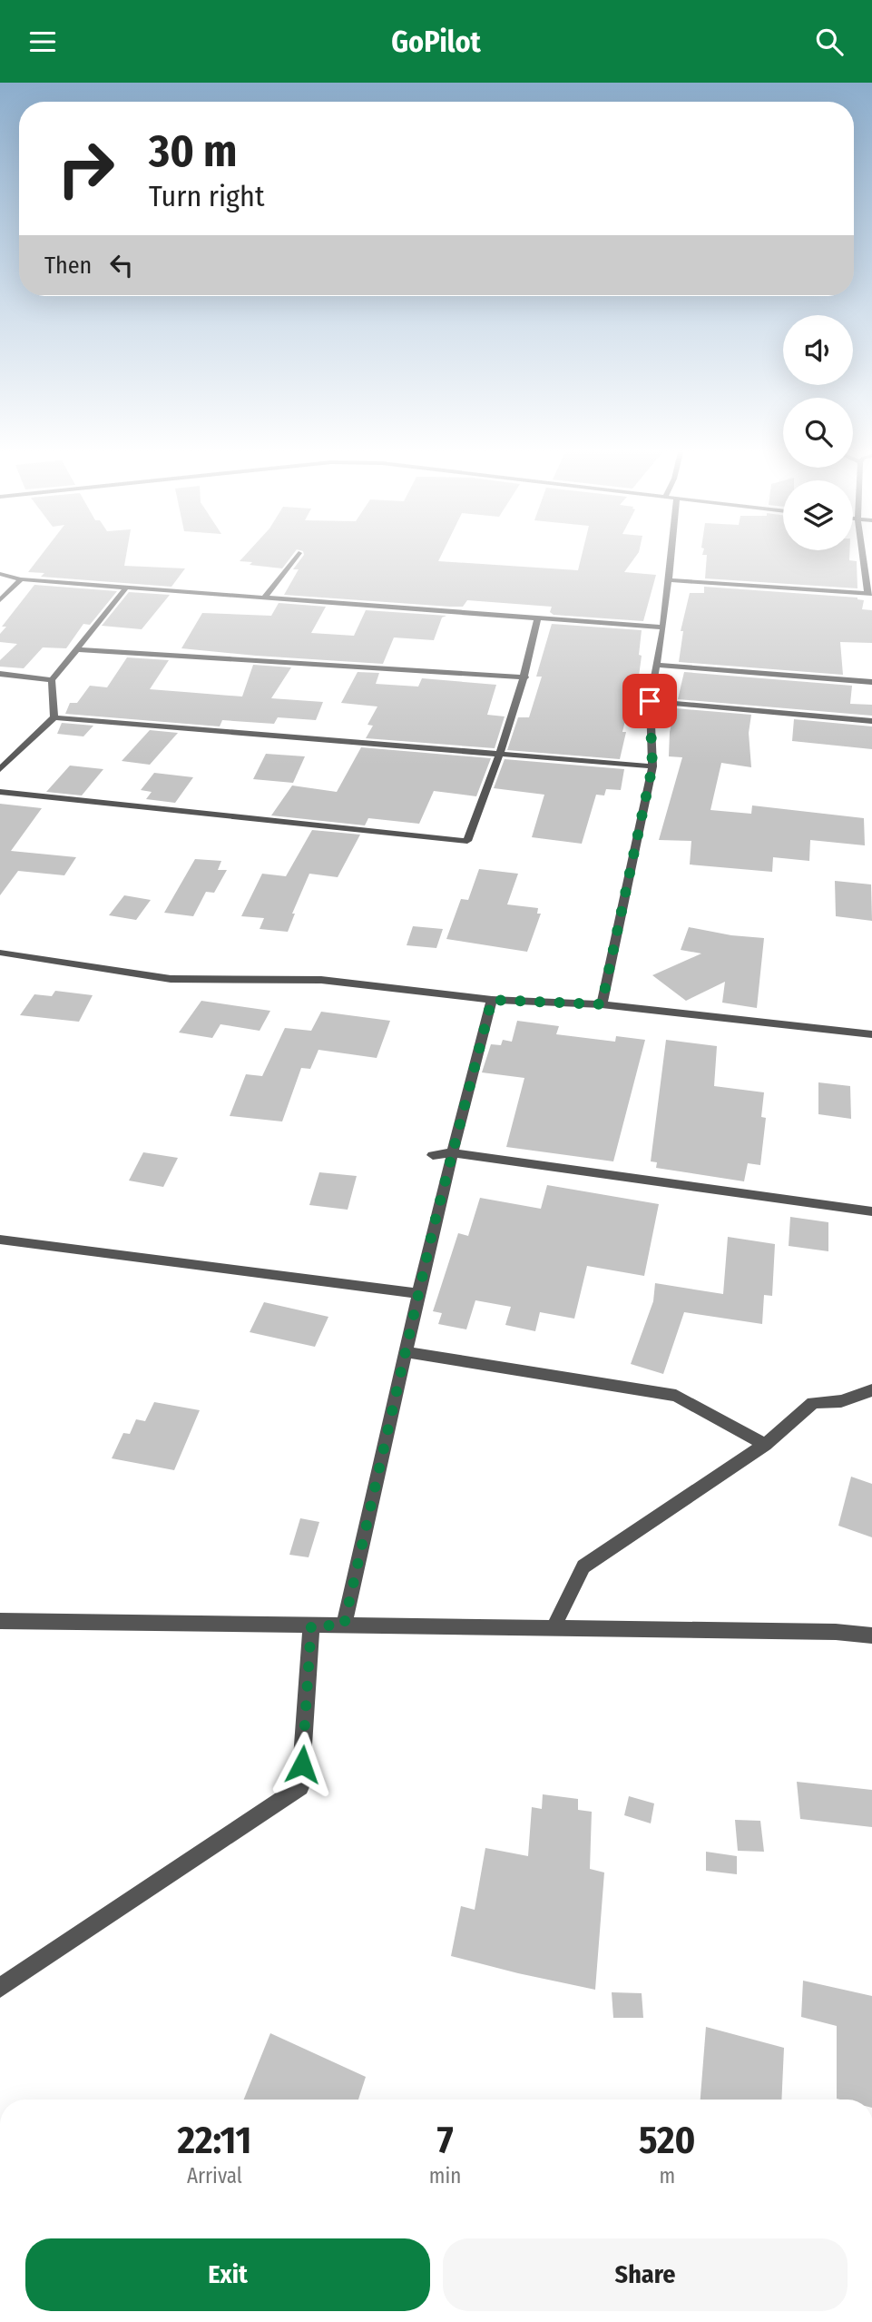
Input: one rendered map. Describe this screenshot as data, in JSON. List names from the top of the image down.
{
  "page": {
    "header": "GoPilot",
    "turn": ["30 m", "Turn right"],
    "then": "Then",
    "eta": [
      "22:11",
      "Arrival",
      "7",
      "min",
      "520",
      "m"
    ],
    "buttons": ["Exit", "Share"]
  }
}
